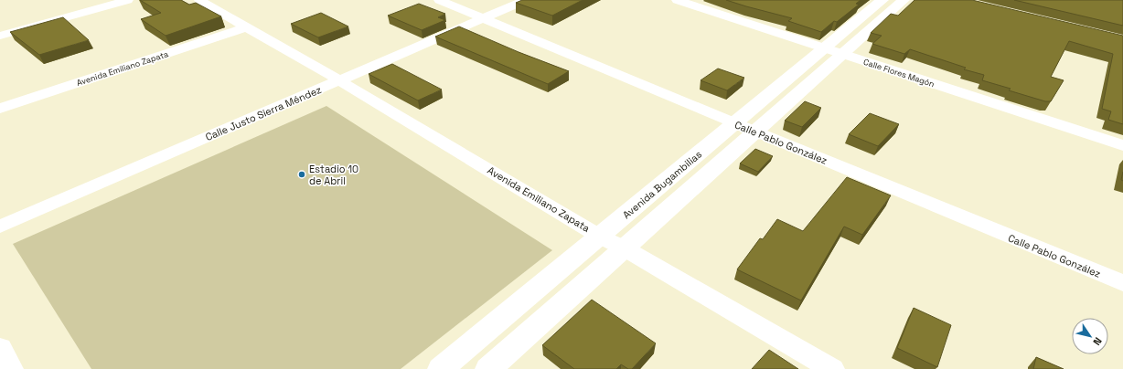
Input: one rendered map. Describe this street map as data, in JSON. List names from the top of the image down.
{
  "streets": {
    "main road": ["Avenida Bugambilias"],
    "street": [
      "Avenida Emiliano Zapata",
      "Calle Flores Magón",
      "Calle Justo Sierra Méndez",
      "Calle Pablo González"
    ]
  },
  "crossings": [
    ["Avenida Emiliano Zapata", "Calle Justo Sierra Méndez"],
    ["Avenida Emiliano Zapata", "Avenida Bugambilias"],
    ["Calle Flores Magón", "Avenida Bugambilias"],
    ["Calle Justo Sierra Méndez", "Calle Pablo González"],
    ["Calle Pablo González", "Avenida Bugambilias"]
  ],
  "places": ["Estadio 10 de Abril"],
  "north": "bottom right"
}
